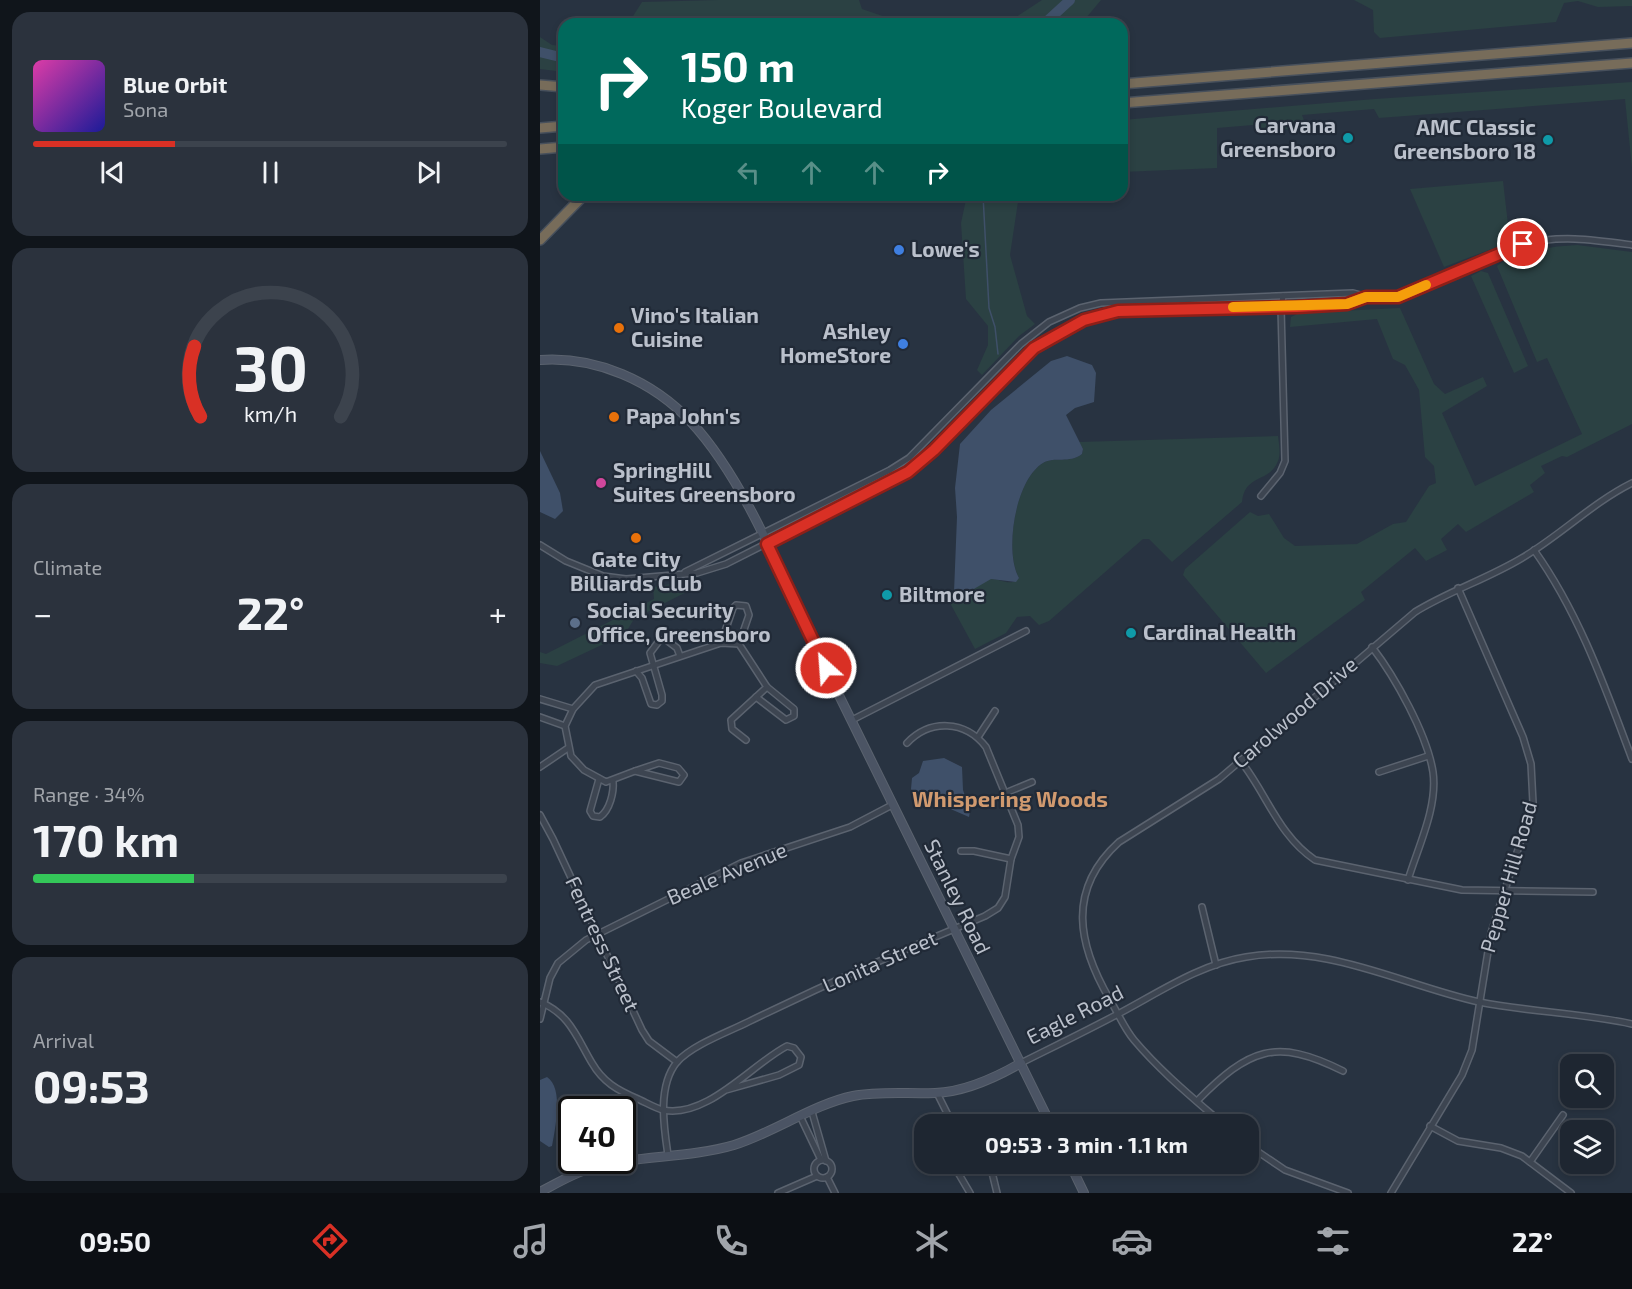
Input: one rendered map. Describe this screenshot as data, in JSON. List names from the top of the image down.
{
  "streets": {
    "street": [
      "Carolwood Drive",
      "Beale Avenue",
      "Pepper Hill Road",
      "Stanley Road",
      "Fentress Street",
      "Lonita Street",
      "Eagle Road"
    ]
  },
  "crossings": [
    ["Carolwood Drive", "Pepper Hill Road"],
    ["Carolwood Drive", "Eagle Road"],
    ["Beale Avenue", "Stanley Road"],
    ["Beale Avenue", "Fentress Street"],
    ["Pepper Hill Road", "Eagle Road"],
    ["Stanley Road", "Lonita Street"],
    ["Stanley Road", "Eagle Road"],
    ["Fentress Street", "Lonita Street"]
  ],
  "districts": ["Whispering Woods"],
  "places": [
    "Carvana Greensboro",
    "AMC Classic Greensboro 18",
    "Lowe's",
    "Vino's Italian Cuisine",
    "Ashley HomeStore",
    "Papa John's",
    "SpringHill Suites Greensboro",
    "Gate City Billiards Club",
    "Biltmore",
    "Social Security Office, Greensboro",
    "Cardinal Health"
  ],
  "page": {
    "turn": ["150 m", "Koger Boulevard"],
    "song": ["Blue Orbit", "Sona"],
    "tile": [
      "Climate",
      ["Range · 34%", "170 km"],
      ["Arrival", "09:53"]
    ],
    "heat": ["−", "22°", "+"],
    "limit": "40",
    "trip": "09:53 · 3 min · 1.1 km",
    "tabs": ["09:50", "22°"],
    "gauge": ["30", "km/h"]
  }
}
